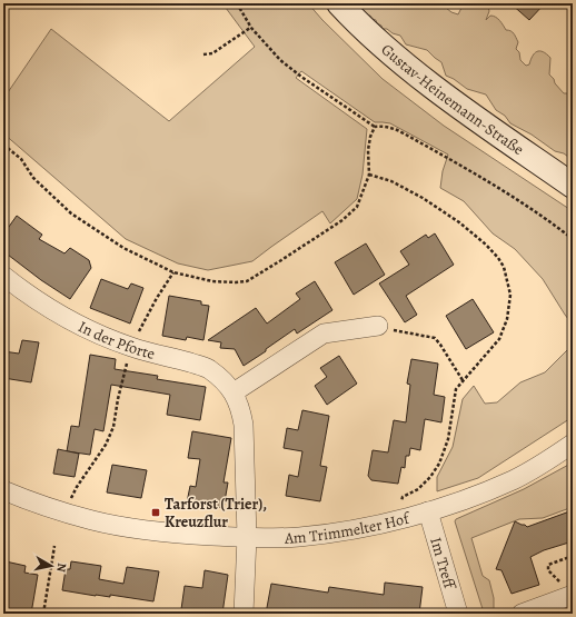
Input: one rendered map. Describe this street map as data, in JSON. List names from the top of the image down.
{
  "streets": {
    "main road": ["Gustav-Heinemann-Straße"],
    "street": ["In der Pforte", "Am Trimmelter Hof", "Im Treff"]
  },
  "crossings": [
    ["In der Pforte", "Am Trimmelter Hof"],
    ["Am Trimmelter Hof", "Im Treff"]
  ],
  "places": {
    "transit": ["Tarforst (Trier), Kreuzflur"]
  },
  "north": "right"
}
